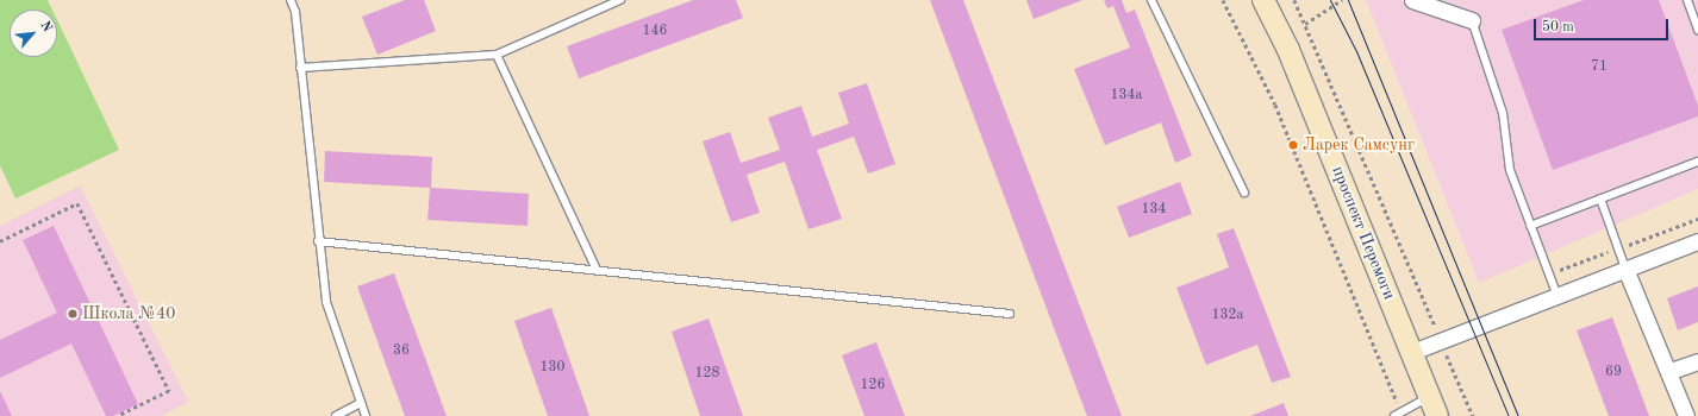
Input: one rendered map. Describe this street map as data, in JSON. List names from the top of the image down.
{
  "streets": {
    "main road": ["проспект Перемоги"]
  },
  "places": ["Ларек Самсунг", "Школа №40"],
  "house_numbers": [
    "146",
    "71",
    "134а",
    "134",
    "132а",
    "36",
    "130",
    "69",
    "128",
    "126"
  ],
  "scale_bar": "50 m",
  "north": "top right"
}
